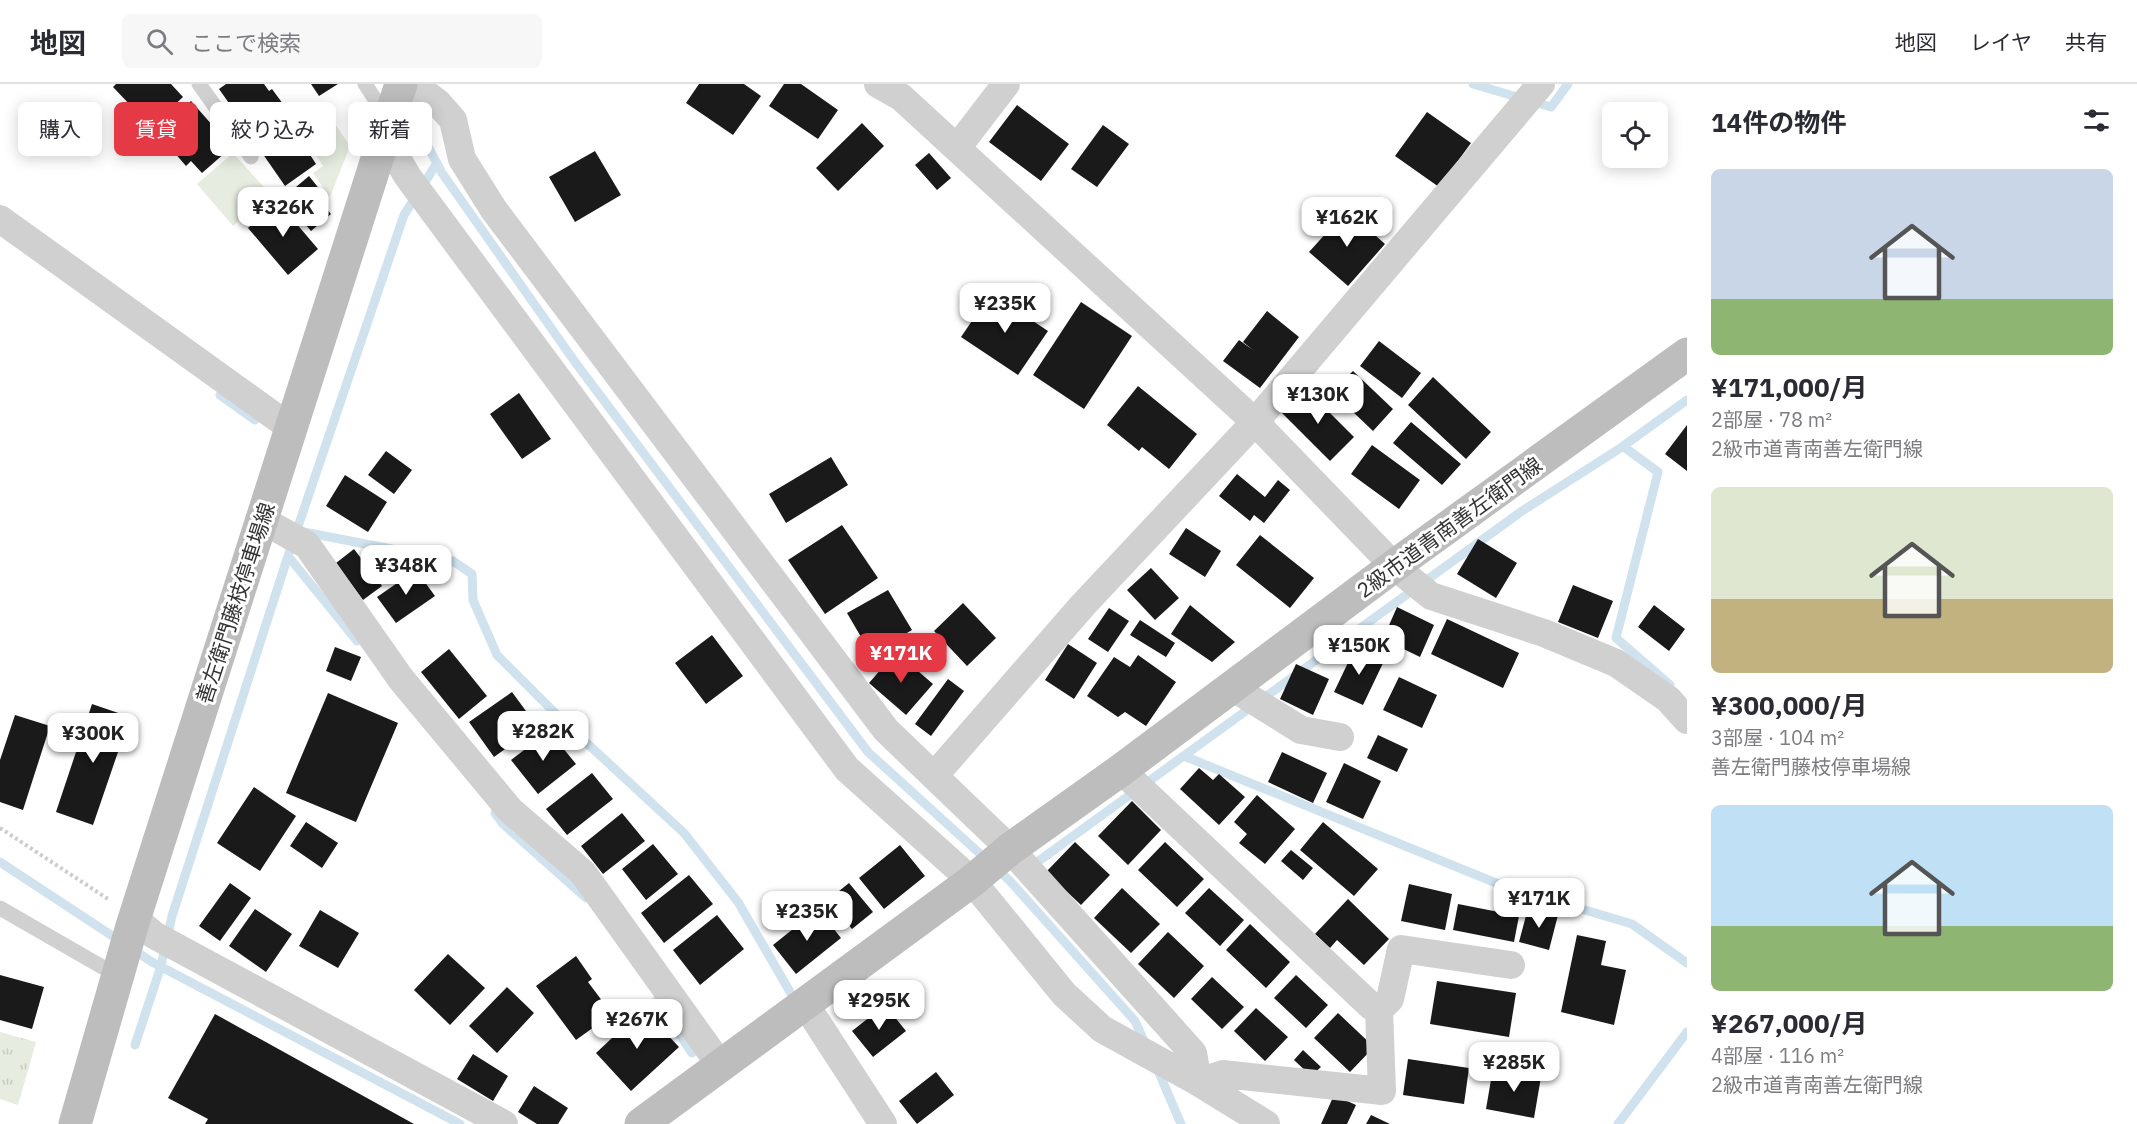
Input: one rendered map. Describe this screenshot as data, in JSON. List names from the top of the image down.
{
  "streets": {
    "street": ["2級市道青南善左衛門線", "善左衛門藤枝停車場線"]
  },
  "page": {
    "header": "地図",
    "search": "ここで検索",
    "nav": ["地図", "レイヤ", "共有"],
    "heading": "14件の物件",
    "chip": [
      "購入",
      "賃貸",
      "絞り込み",
      "新着"
    ],
    "list": [
      {
        "name": "¥171,000/月",
        "note": "2部屋 · 78 m² · 2級市道青南善左衛門線"
      },
      {
        "name": "¥300,000/月",
        "note": "3部屋 · 104 m² · 善左衛門藤枝停車場線"
      },
      {
        "name": "¥267,000/月",
        "note": "4部屋 · 116 m² · 2級市道青南善左衛門線"
      }
    ],
    "price": [
      "¥326K",
      "¥162K",
      "¥235K",
      "¥130K",
      "¥348K",
      "¥150K",
      "¥171K",
      "¥282K",
      "¥300K",
      "¥171K",
      "¥235K",
      "¥295K",
      "¥267K",
      "¥285K"
    ]
  }
}
